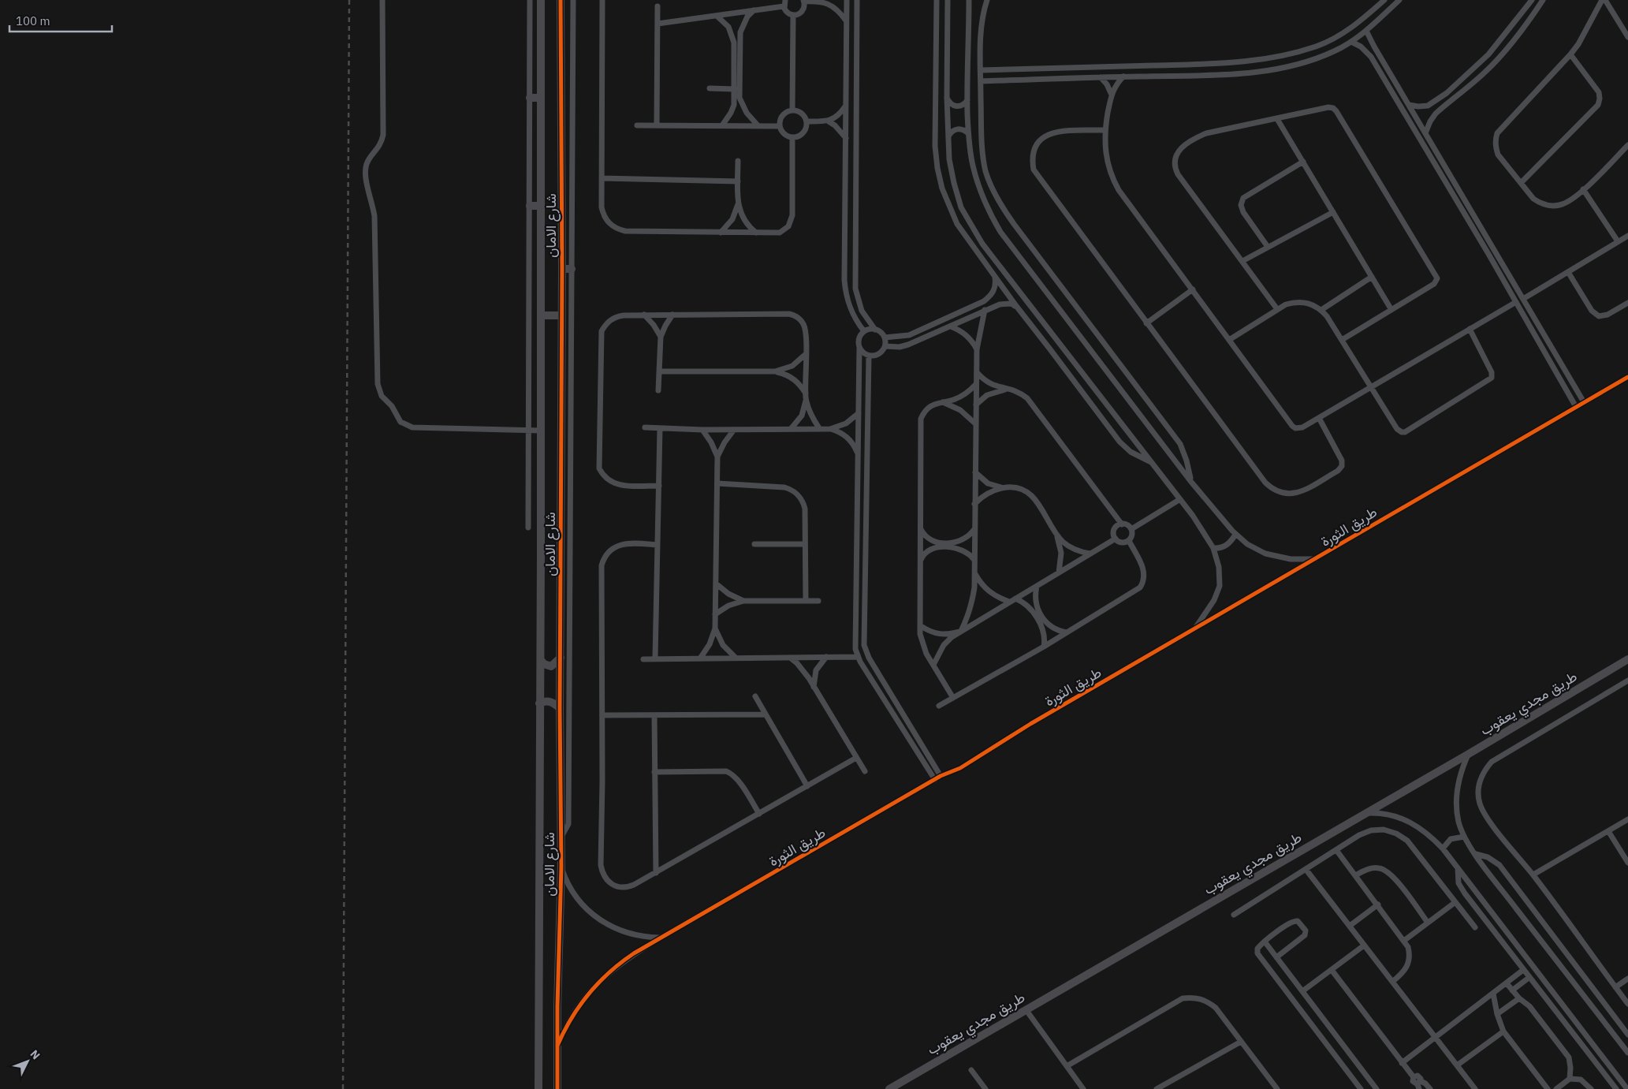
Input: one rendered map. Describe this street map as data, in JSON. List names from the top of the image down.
{
  "streets": {
    "street": ["شارع الامان", "طريق الثورة", "طريق مجدي يعقوب"]
  },
  "crossings": [
    ["شارع الامان", "طريق الثورة"]
  ],
  "scale_bar": "100 m",
  "north": "top right"
}
